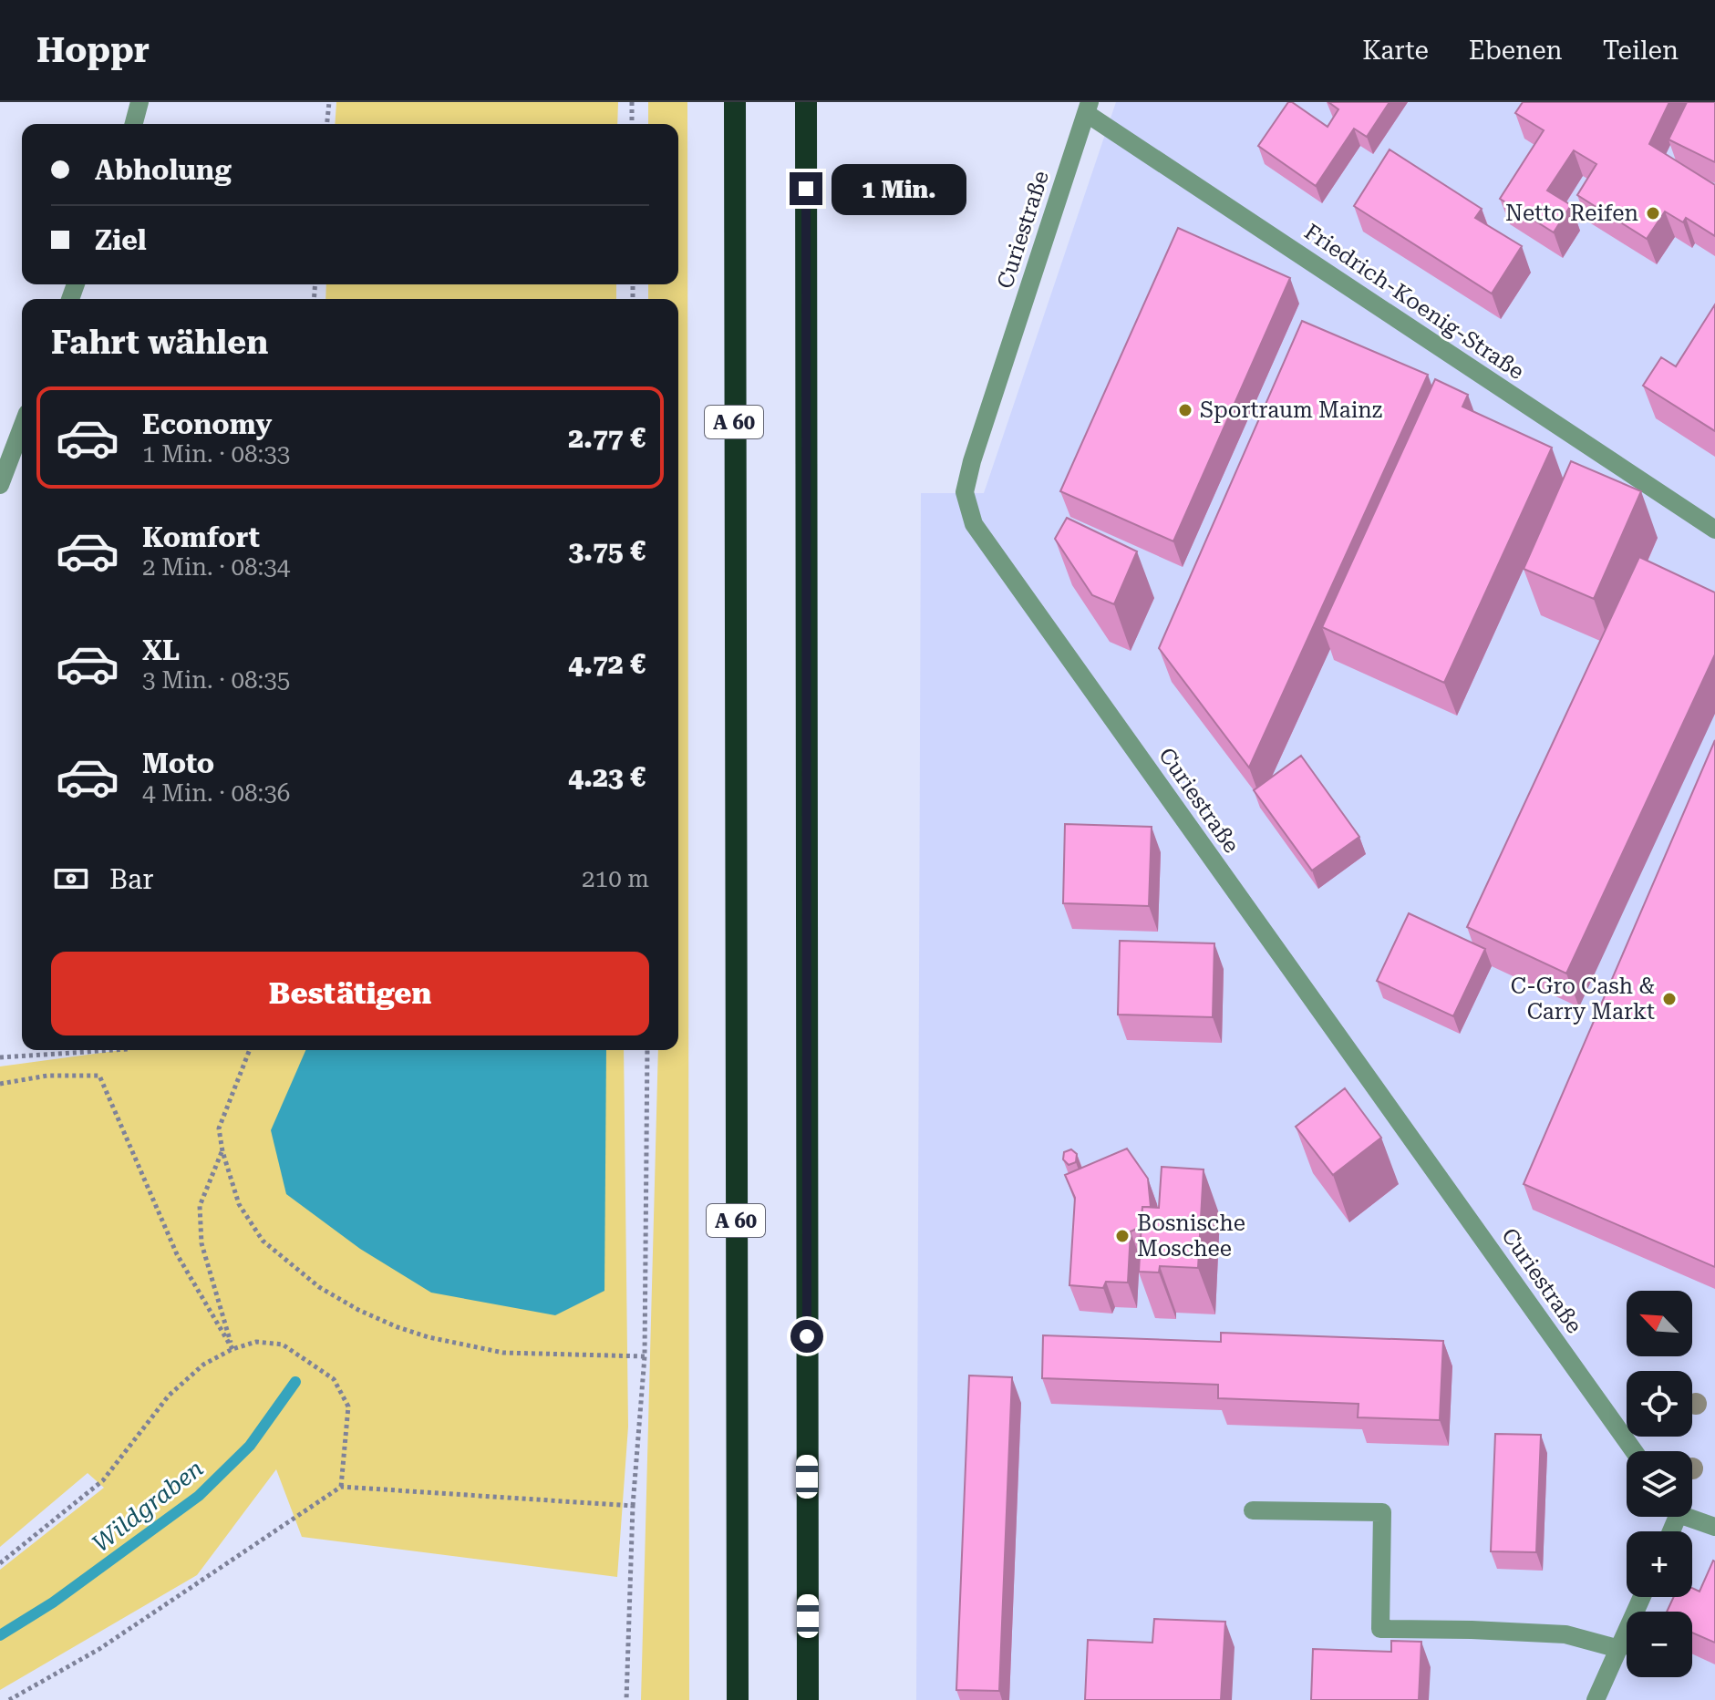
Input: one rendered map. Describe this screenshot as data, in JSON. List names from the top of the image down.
{
  "streets": {
    "highway": ["A 60"],
    "street": ["Curiestraße", "Friedrich-Koenig-Straße"]
  },
  "crossings": [
    ["Curiestraße", "Friedrich-Koenig-Straße"]
  ],
  "water": ["Wildgraben"],
  "places": [
    "Netto Reifen",
    "Sportraum Mainz",
    "C-Gro Cash & Carry Markt",
    "Bosnische Moschee"
  ],
  "north": "top left",
  "page": {
    "header": "Hoppr",
    "nav": ["Karte", "Ebenen", "Teilen"],
    "banner": ["Abholung", "Ziel"],
    "bubble": "1 Min.",
    "heading": "Fahrt wählen",
    "list": [
      {
        "name": "Economy",
        "note": "1 Min. · 08:33",
        "value": "2.77 €"
      },
      {
        "name": "Komfort",
        "note": "2 Min. · 08:34",
        "value": "3.75 €"
      },
      {
        "name": "XL",
        "note": "3 Min. · 08:35",
        "value": "4.72 €"
      },
      {
        "name": "Moto",
        "note": "4 Min. · 08:36",
        "value": "4.23 €"
      }
    ],
    "pay": ["Bar", "210 m"],
    "buttons": "Bestätigen",
    "map_buttons": ["+", "−"]
  }
}
